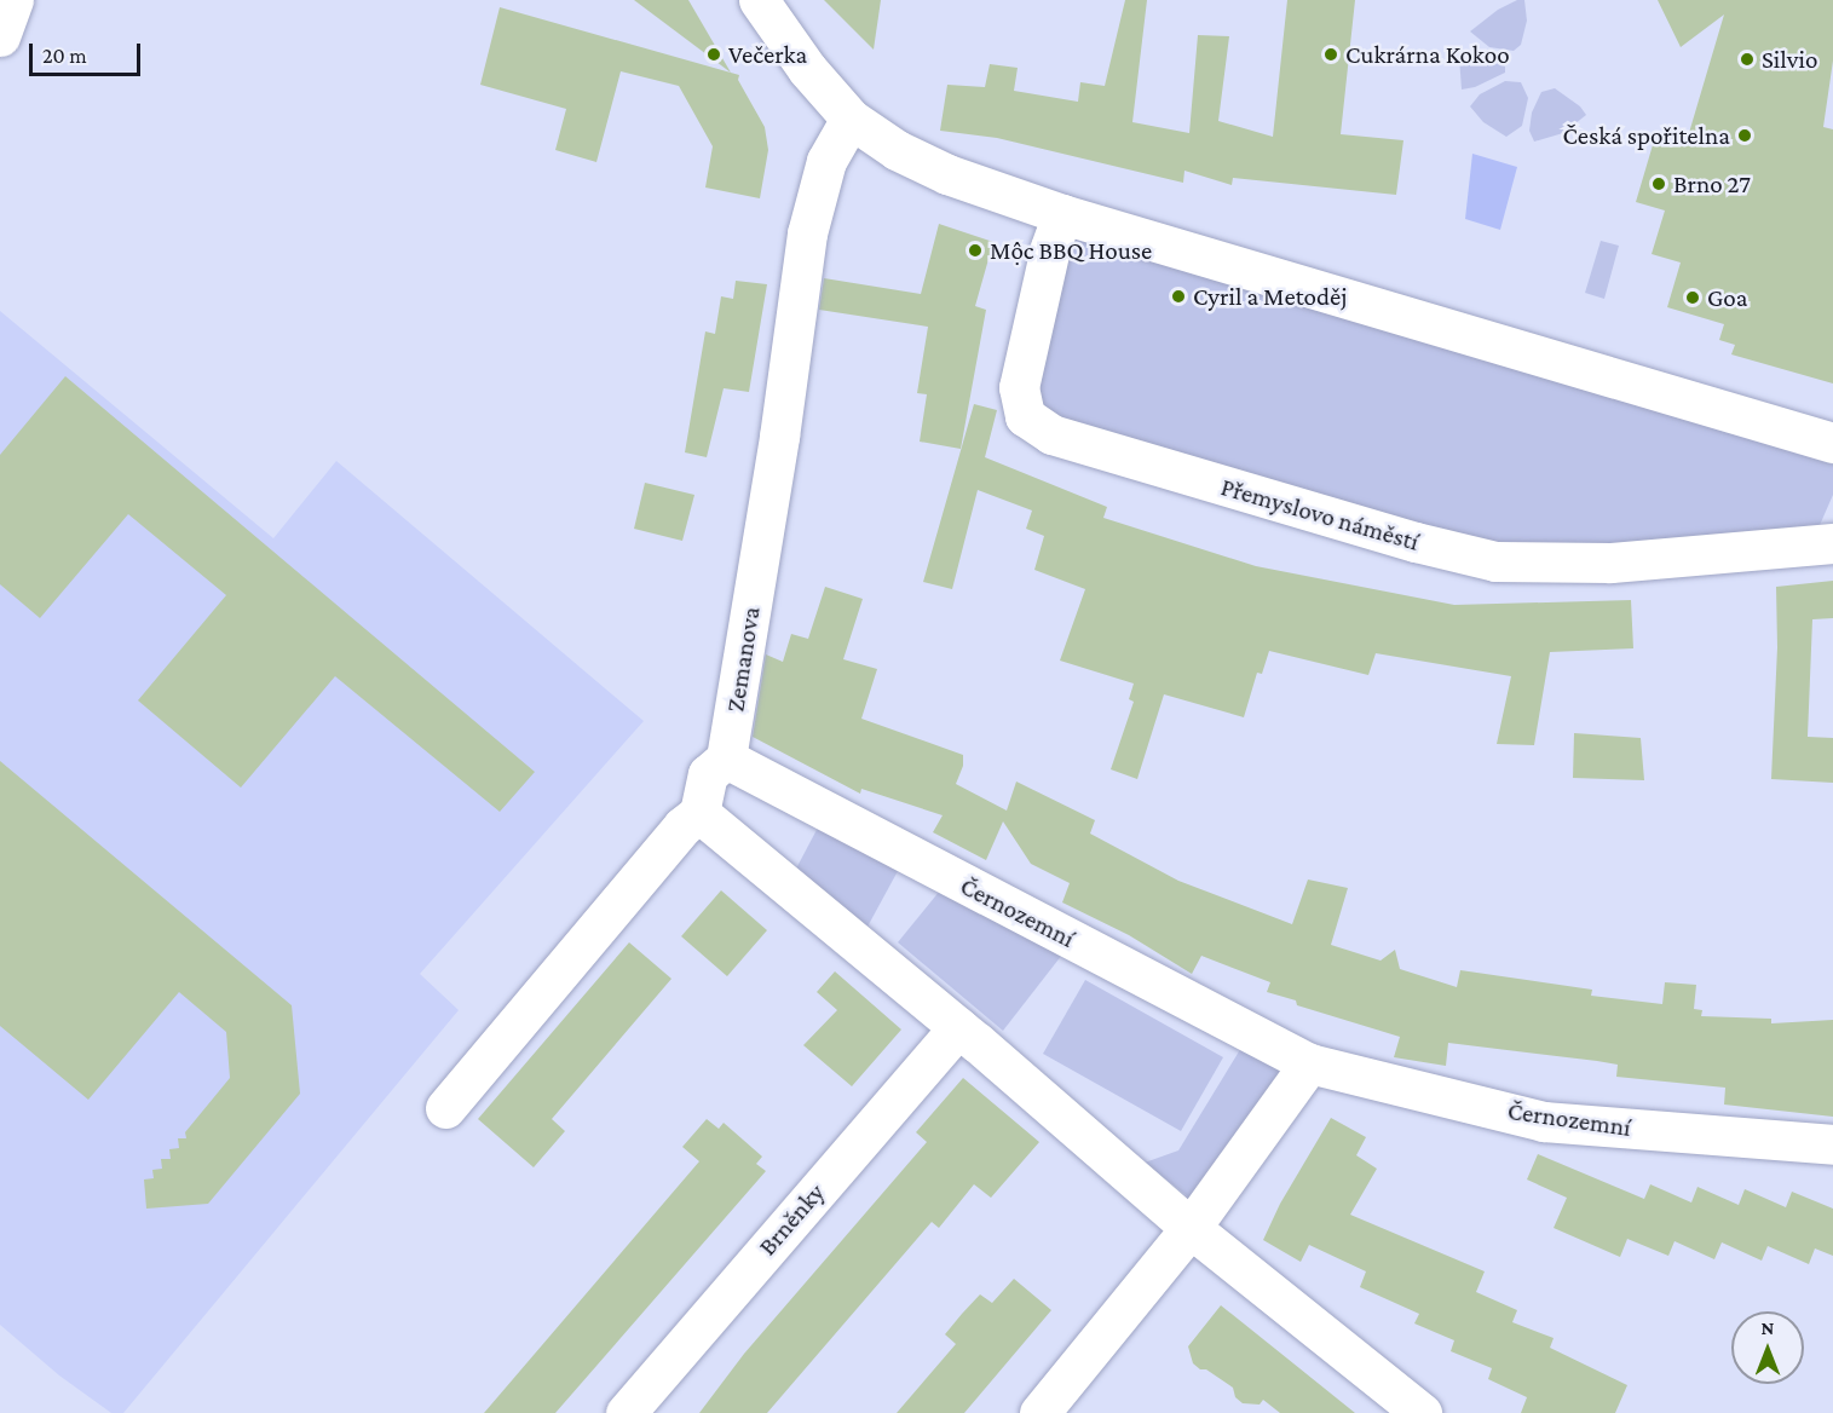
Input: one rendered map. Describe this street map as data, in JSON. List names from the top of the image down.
{
  "streets": {
    "street": [
      "Přemyslovo náměstí",
      "Zemanova",
      "Černozemní",
      "Brněnky"
    ]
  },
  "crossings": [
    ["Zemanova", "Černozemní"]
  ],
  "places": [
    "Večerka",
    "Cukrárna Kokoo",
    "Silvio",
    "Česká spořitelna",
    "Brno 27",
    "Mộc BBQ House",
    "Cyril a Metoděj",
    "Goa"
  ],
  "scale_bar": "20 m",
  "north": "top"
}
